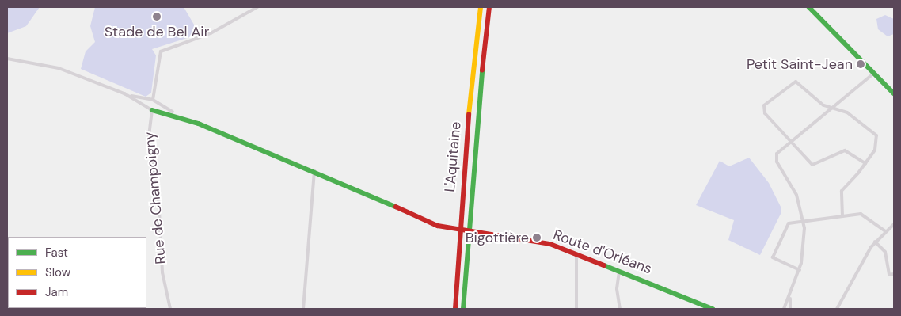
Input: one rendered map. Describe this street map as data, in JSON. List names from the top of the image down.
{
  "streets": {
    "main road": ["L'Aquitaine", "Route d'Orléans"],
    "street": ["Rue de Champoigny"]
  },
  "crossings": [
    ["Rue de Champoigny", "Route d'Orléans"]
  ],
  "places": ["Stade de Bel Air", "Petit Saint-Jean", "Bigottière"],
  "legend": ["Fast", "Slow", "Jam"]
}
